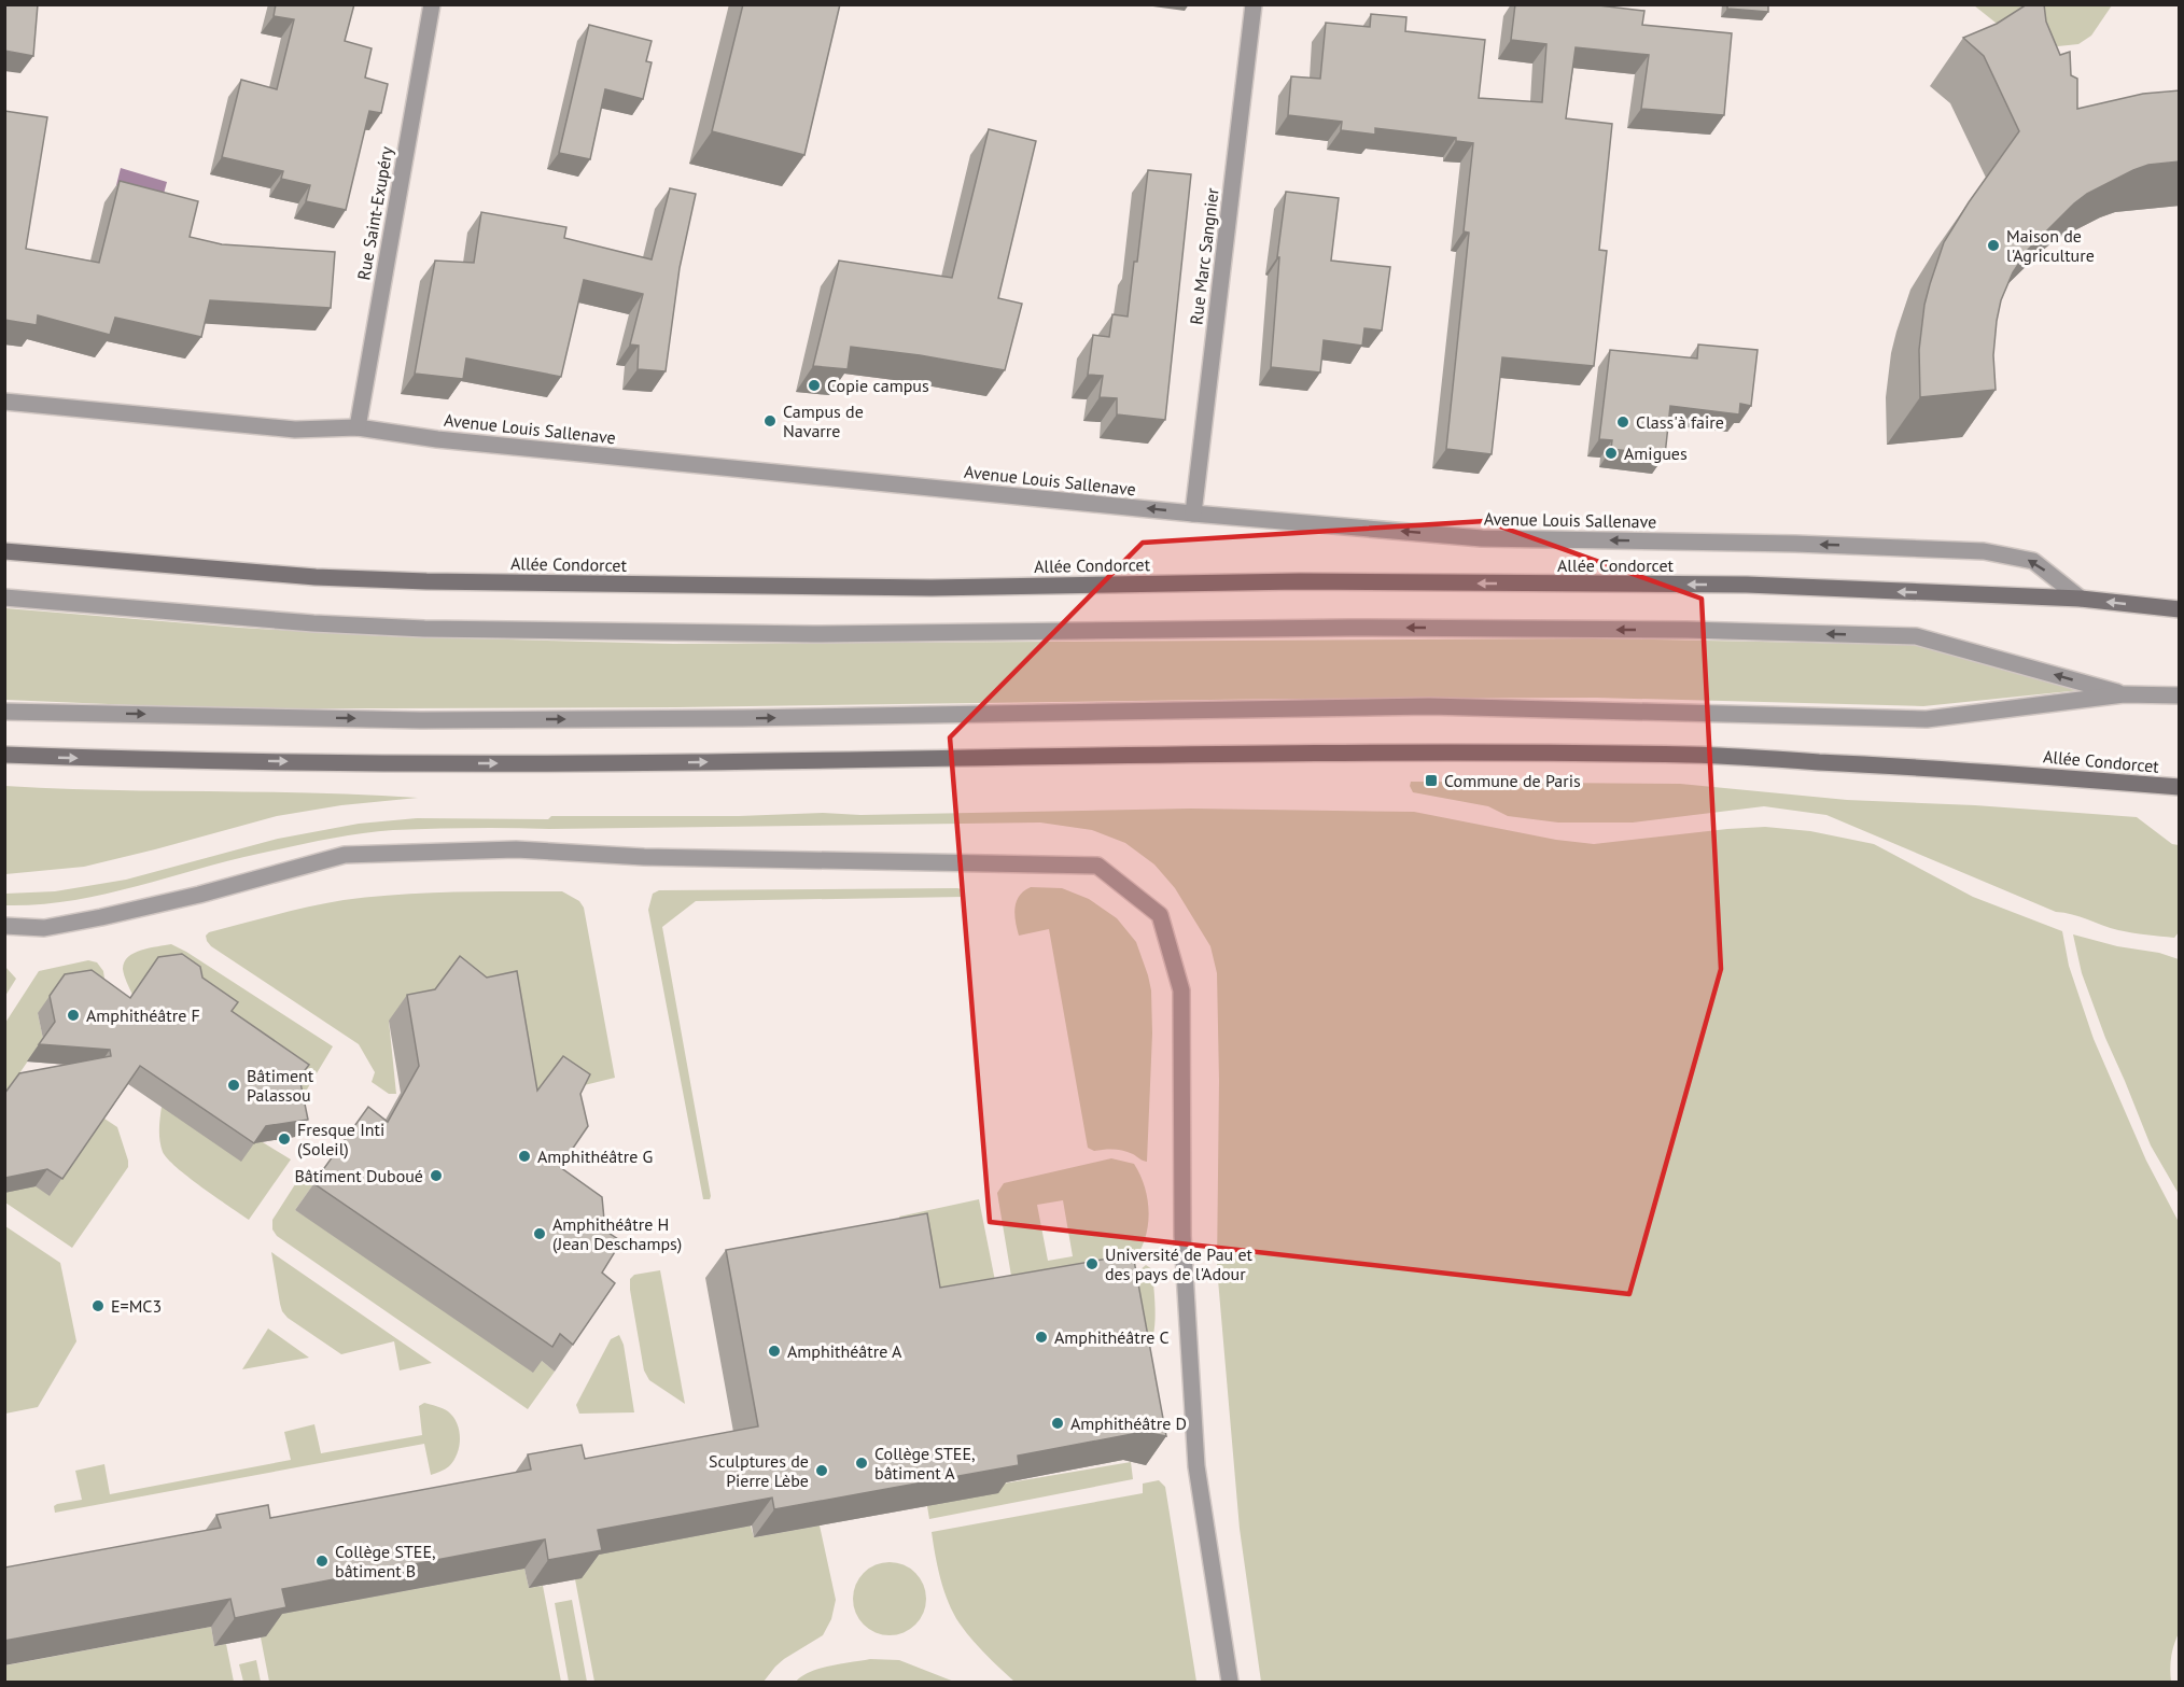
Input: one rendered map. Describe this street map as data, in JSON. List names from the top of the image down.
{
  "streets": {
    "main road": ["Allée Condorcet"],
    "street": ["Rue Saint-Exupéry", "Rue Marc Sangnier", "Avenue Louis Sallenave"]
  },
  "crossings": [
    ["Rue Saint-Exupéry", "Avenue Louis Sallenave"],
    ["Rue Marc Sangnier", "Avenue Louis Sallenave"],
    ["Avenue Louis Sallenave", "Allée Condorcet"]
  ],
  "places": {
    "other": [
      "Maison de l'Agriculture",
      "Copie campus",
      "Campus de Navarre",
      "Class'à faire",
      "Amigues",
      "Amphithéâtre F",
      "Bâtiment Palassou",
      "Fresque Inti (Soleil)",
      "Amphithéâtre G",
      "Bâtiment Duboué",
      "Amphithéâtre H (Jean Deschamps)",
      "Université de Pau et des pays de l'Adour",
      "E=MC3",
      "Amphithéâtre C",
      "Amphithéâtre A",
      "Amphithéâtre D",
      "Collège STEE, bâtiment A",
      "Sculptures de Pierre Lèbe",
      "Collège STEE, bâtiment B"
    ],
    "transit": ["Commune de Paris"]
  }
}
